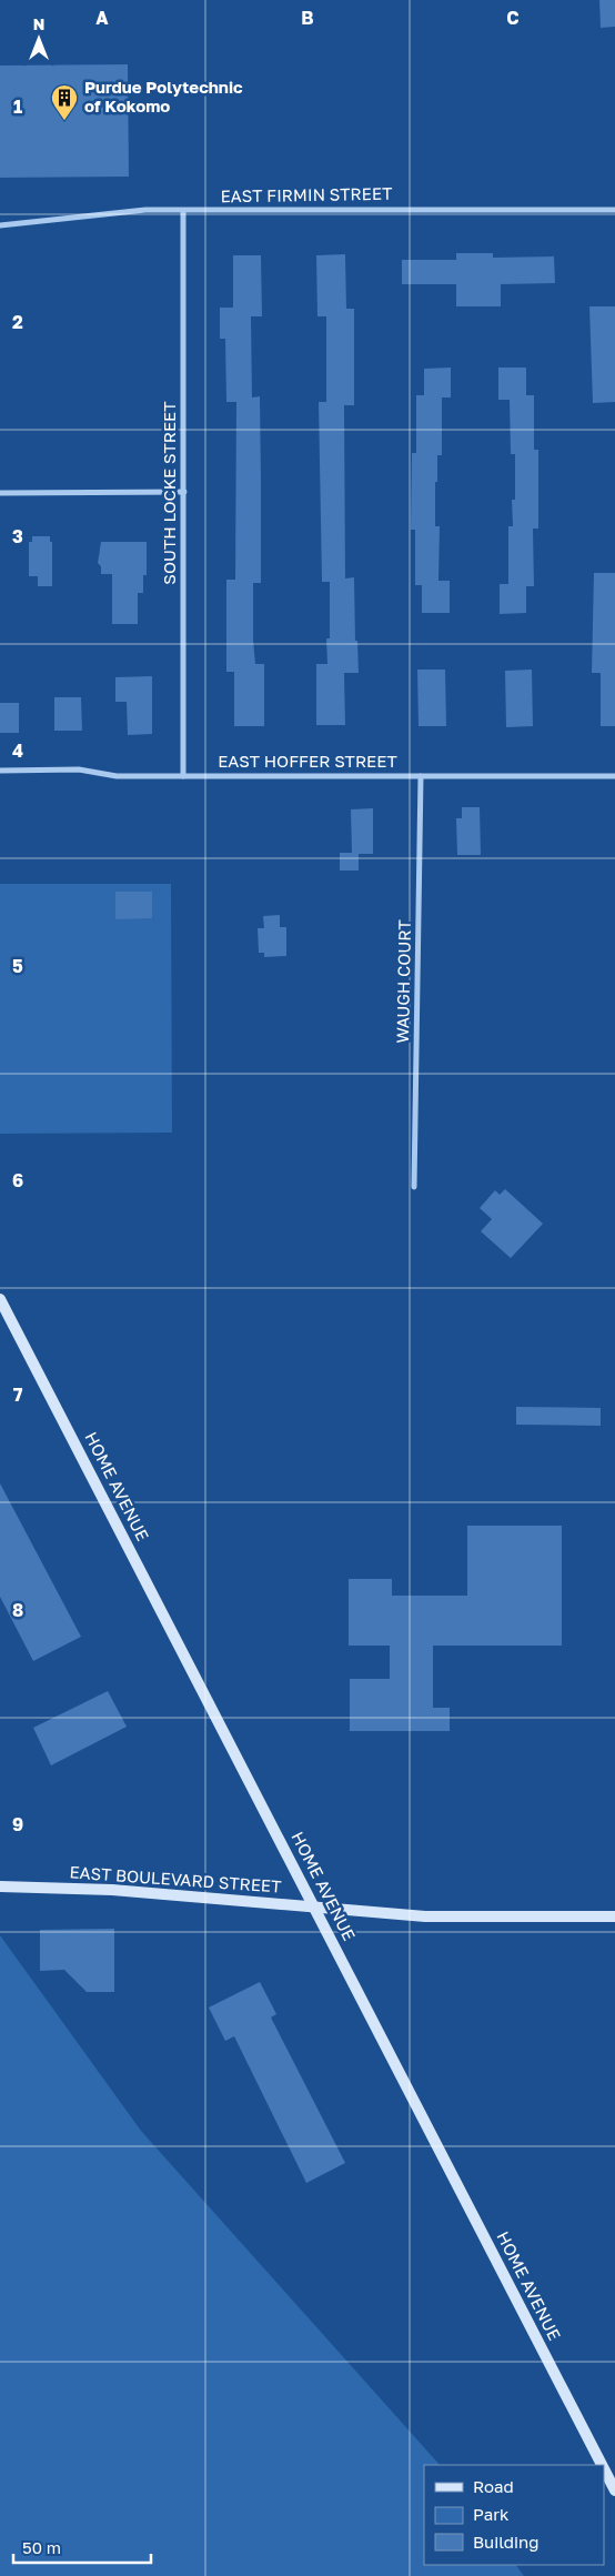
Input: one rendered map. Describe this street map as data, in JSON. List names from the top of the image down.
{
  "streets": {
    "main road": ["HOME AVENUE", "EAST BOULEVARD STREET"],
    "street": [
      "EAST FIRMIN STREET",
      "SOUTH LOCKE STREET",
      "EAST HOFFER STREET",
      "WAUGH COURT"
    ]
  },
  "crossings": [
    ["EAST FIRMIN STREET", "SOUTH LOCKE STREET"],
    ["SOUTH LOCKE STREET", "EAST HOFFER STREET"],
    ["EAST HOFFER STREET", "WAUGH COURT"],
    ["HOME AVENUE", "EAST BOULEVARD STREET"]
  ],
  "places": {
    "building": ["Purdue Polytechnic of Kokomo"]
  },
  "legend": ["Road", "Park", "Building"],
  "scale_bar": "50 m",
  "north": "top",
  "grid": {
    "columns": ["A", "B", "C"],
    "rows": [
      "1",
      "2",
      "3",
      "4",
      "5",
      "6",
      "7",
      "8",
      "9"
    ]
  }
}
